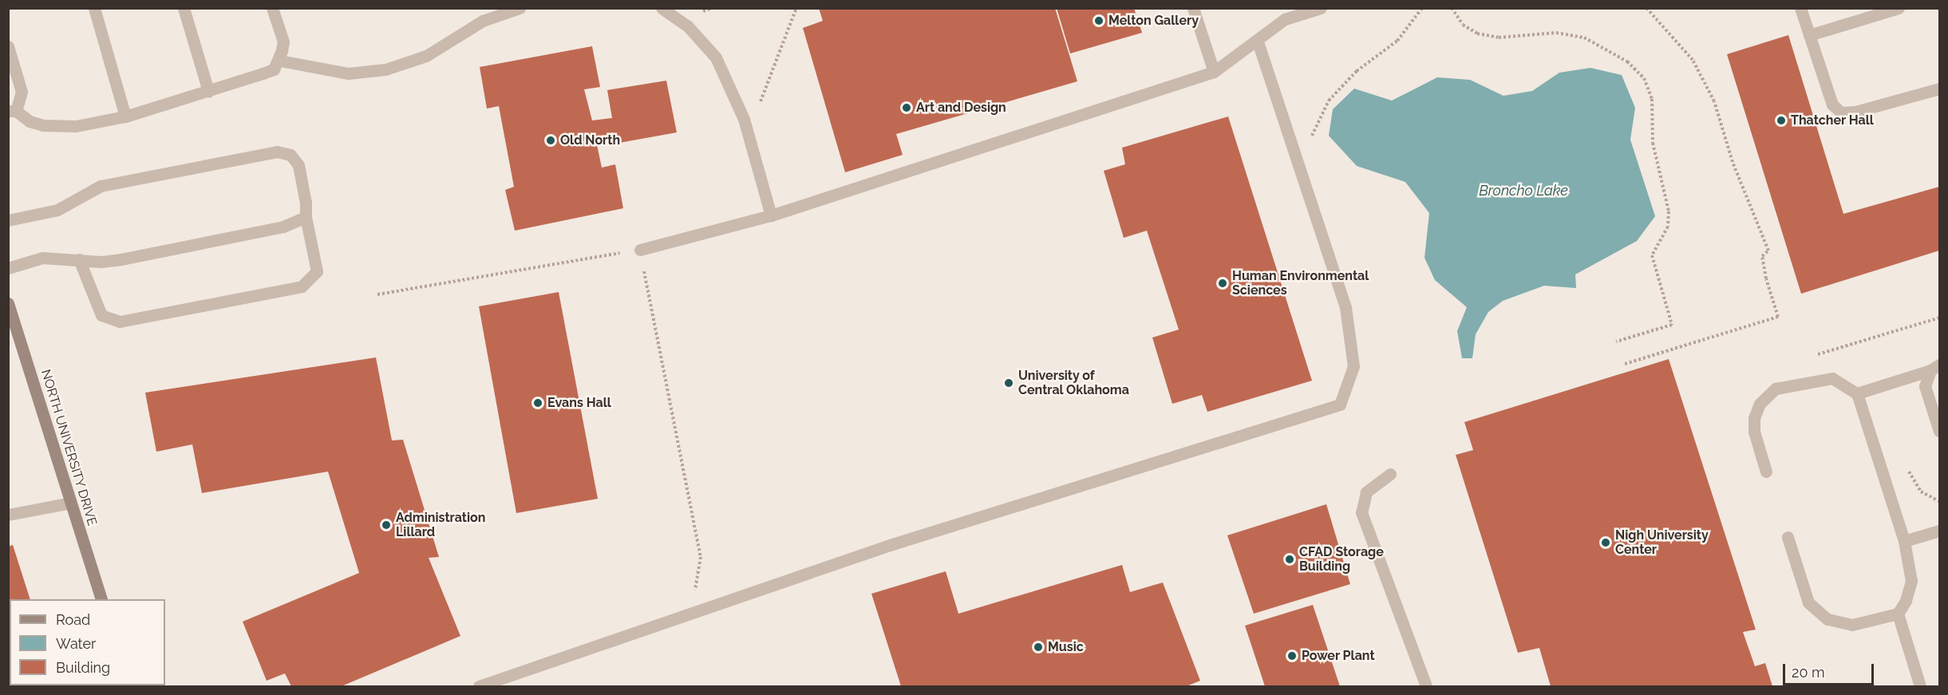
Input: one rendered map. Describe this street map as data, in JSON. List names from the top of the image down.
{
  "streets": {
    "street": ["NORTH UNIVERSITY DRIVE"]
  },
  "water": ["Broncho Lake"],
  "places": [
    "Melton Gallery",
    "Art and Design",
    "Thatcher Hall",
    "Old North",
    "Human Environmental Sciences",
    "University of Central Oklahoma",
    "Evans Hall",
    "Administration Lillard",
    "Nigh University Center",
    "CFAD Storage Building",
    "Music",
    "Power Plant"
  ],
  "legend": ["Road", "Water", "Building"],
  "scale_bar": "20 m"
}
